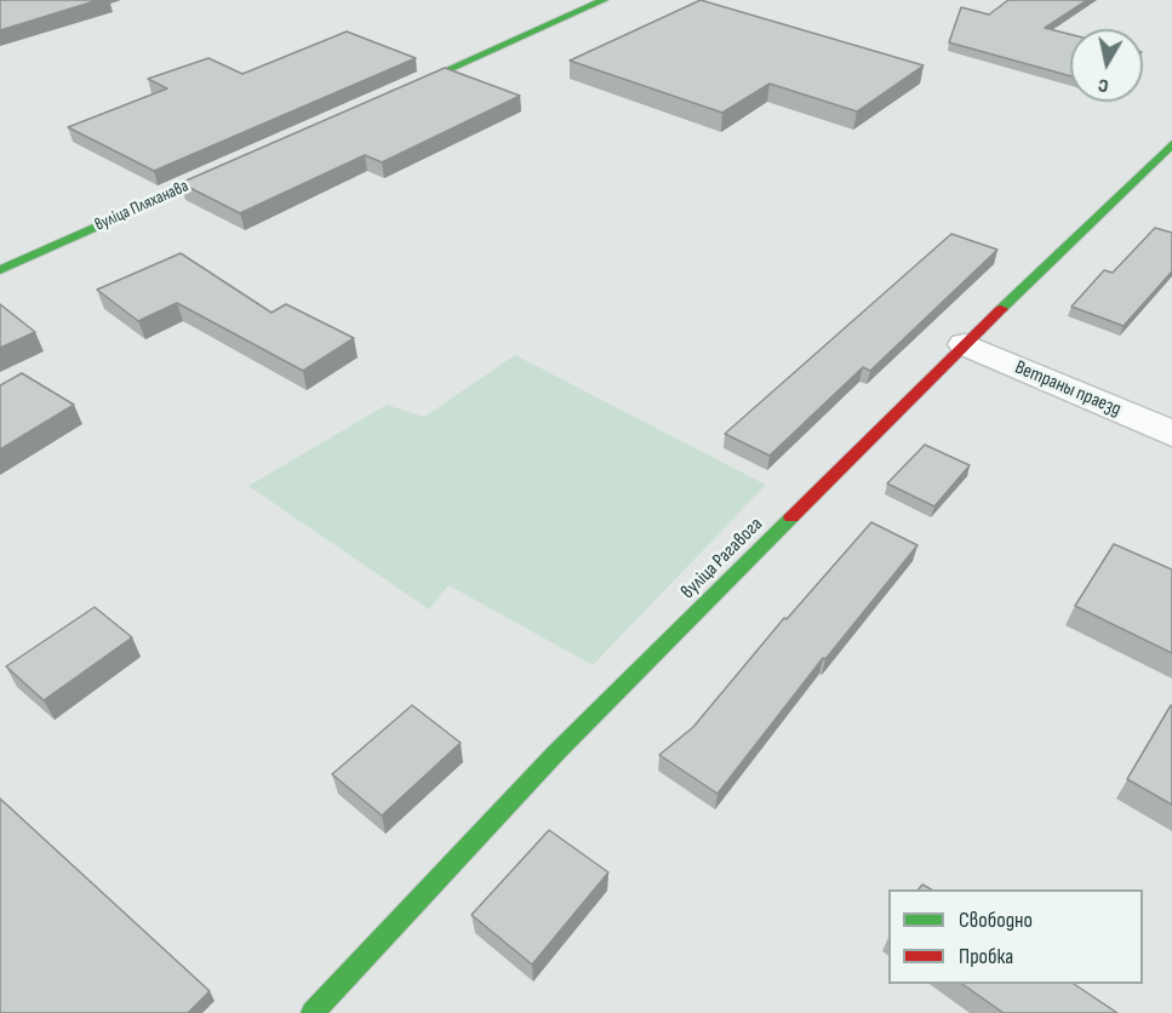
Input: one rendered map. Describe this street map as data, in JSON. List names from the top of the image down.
{
  "streets": {
    "street": ["вуліца Пляханава", "Ветраны праезд", "вуліца Рагавога"]
  },
  "crossings": [
    ["Ветраны праезд", "вуліца Рагавога"]
  ],
  "legend": ["Свободно", "Пробка"],
  "north": "bottom"
}
